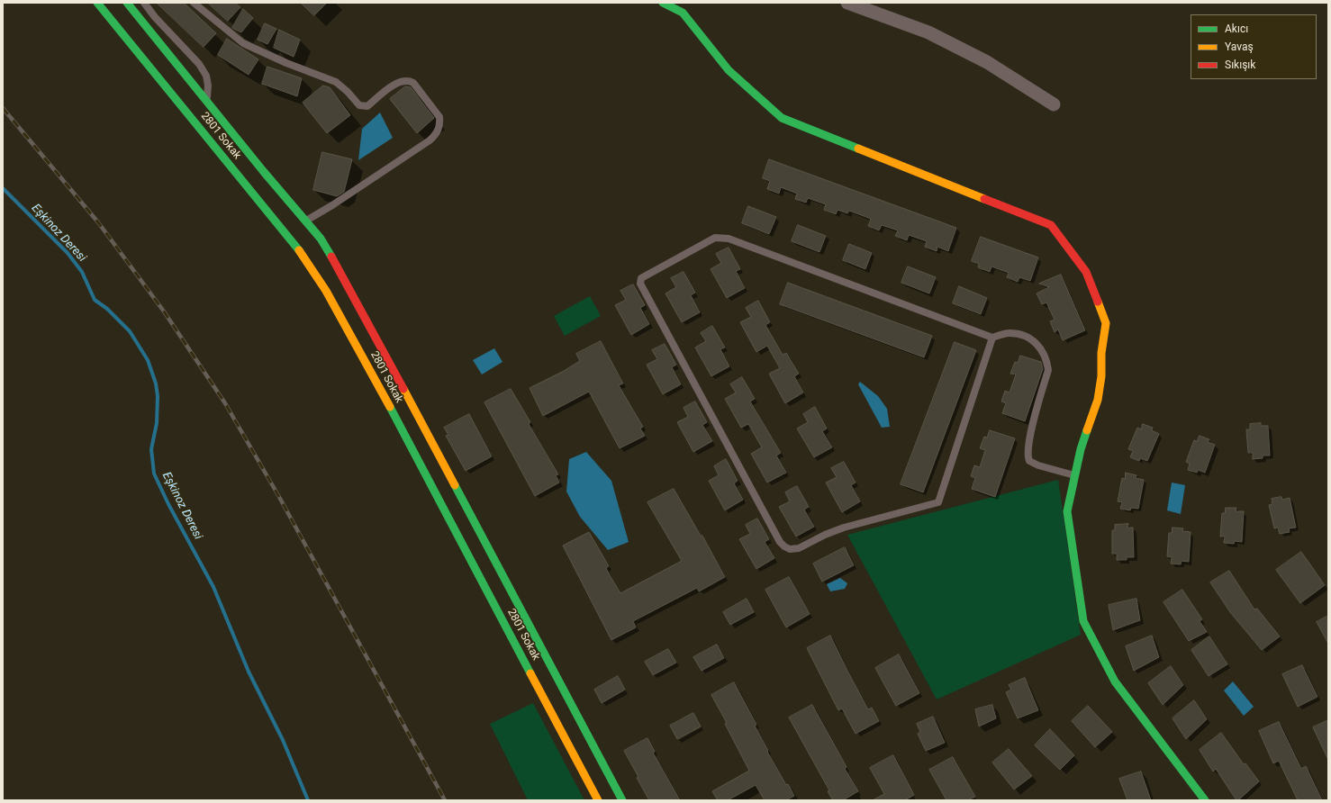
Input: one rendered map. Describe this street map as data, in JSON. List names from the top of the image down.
{
  "streets": {
    "main road": ["2801 Sokak"]
  },
  "water": ["Eşkinoz Deresi"],
  "legend": ["Akıcı", "Yavaş", "Sıkışık"]
}
